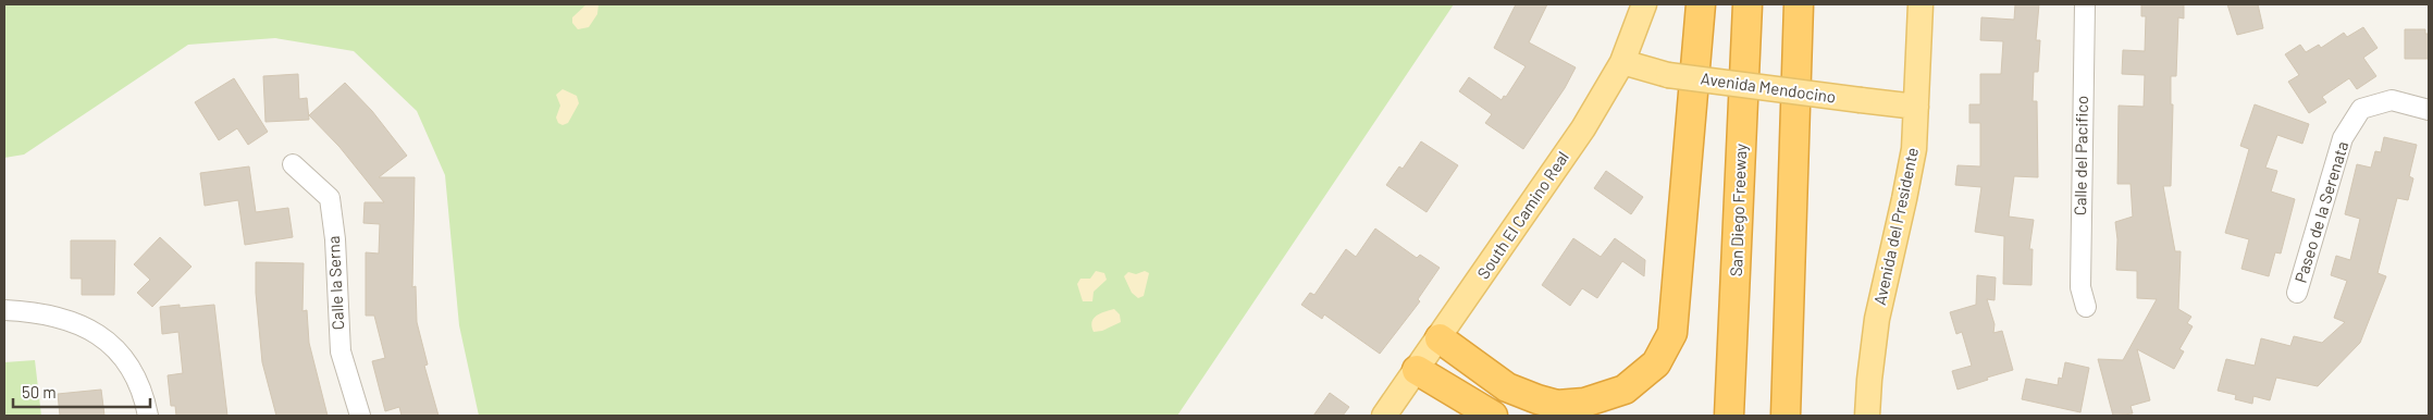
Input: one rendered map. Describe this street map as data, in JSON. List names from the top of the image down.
{
  "streets": {
    "highway": ["San Diego Freeway"],
    "main road": ["Avenida Mendocino", "South El Camino Real", "Avenida del Presidente"],
    "street": ["Calle del Pacifico", "Paseo de la Serenata", "Calle la Serna"]
  },
  "crossings": [
    ["Avenida Mendocino", "South El Camino Real"],
    ["Avenida Mendocino", "Avenida del Presidente"]
  ],
  "scale_bar": "50 m"
}
